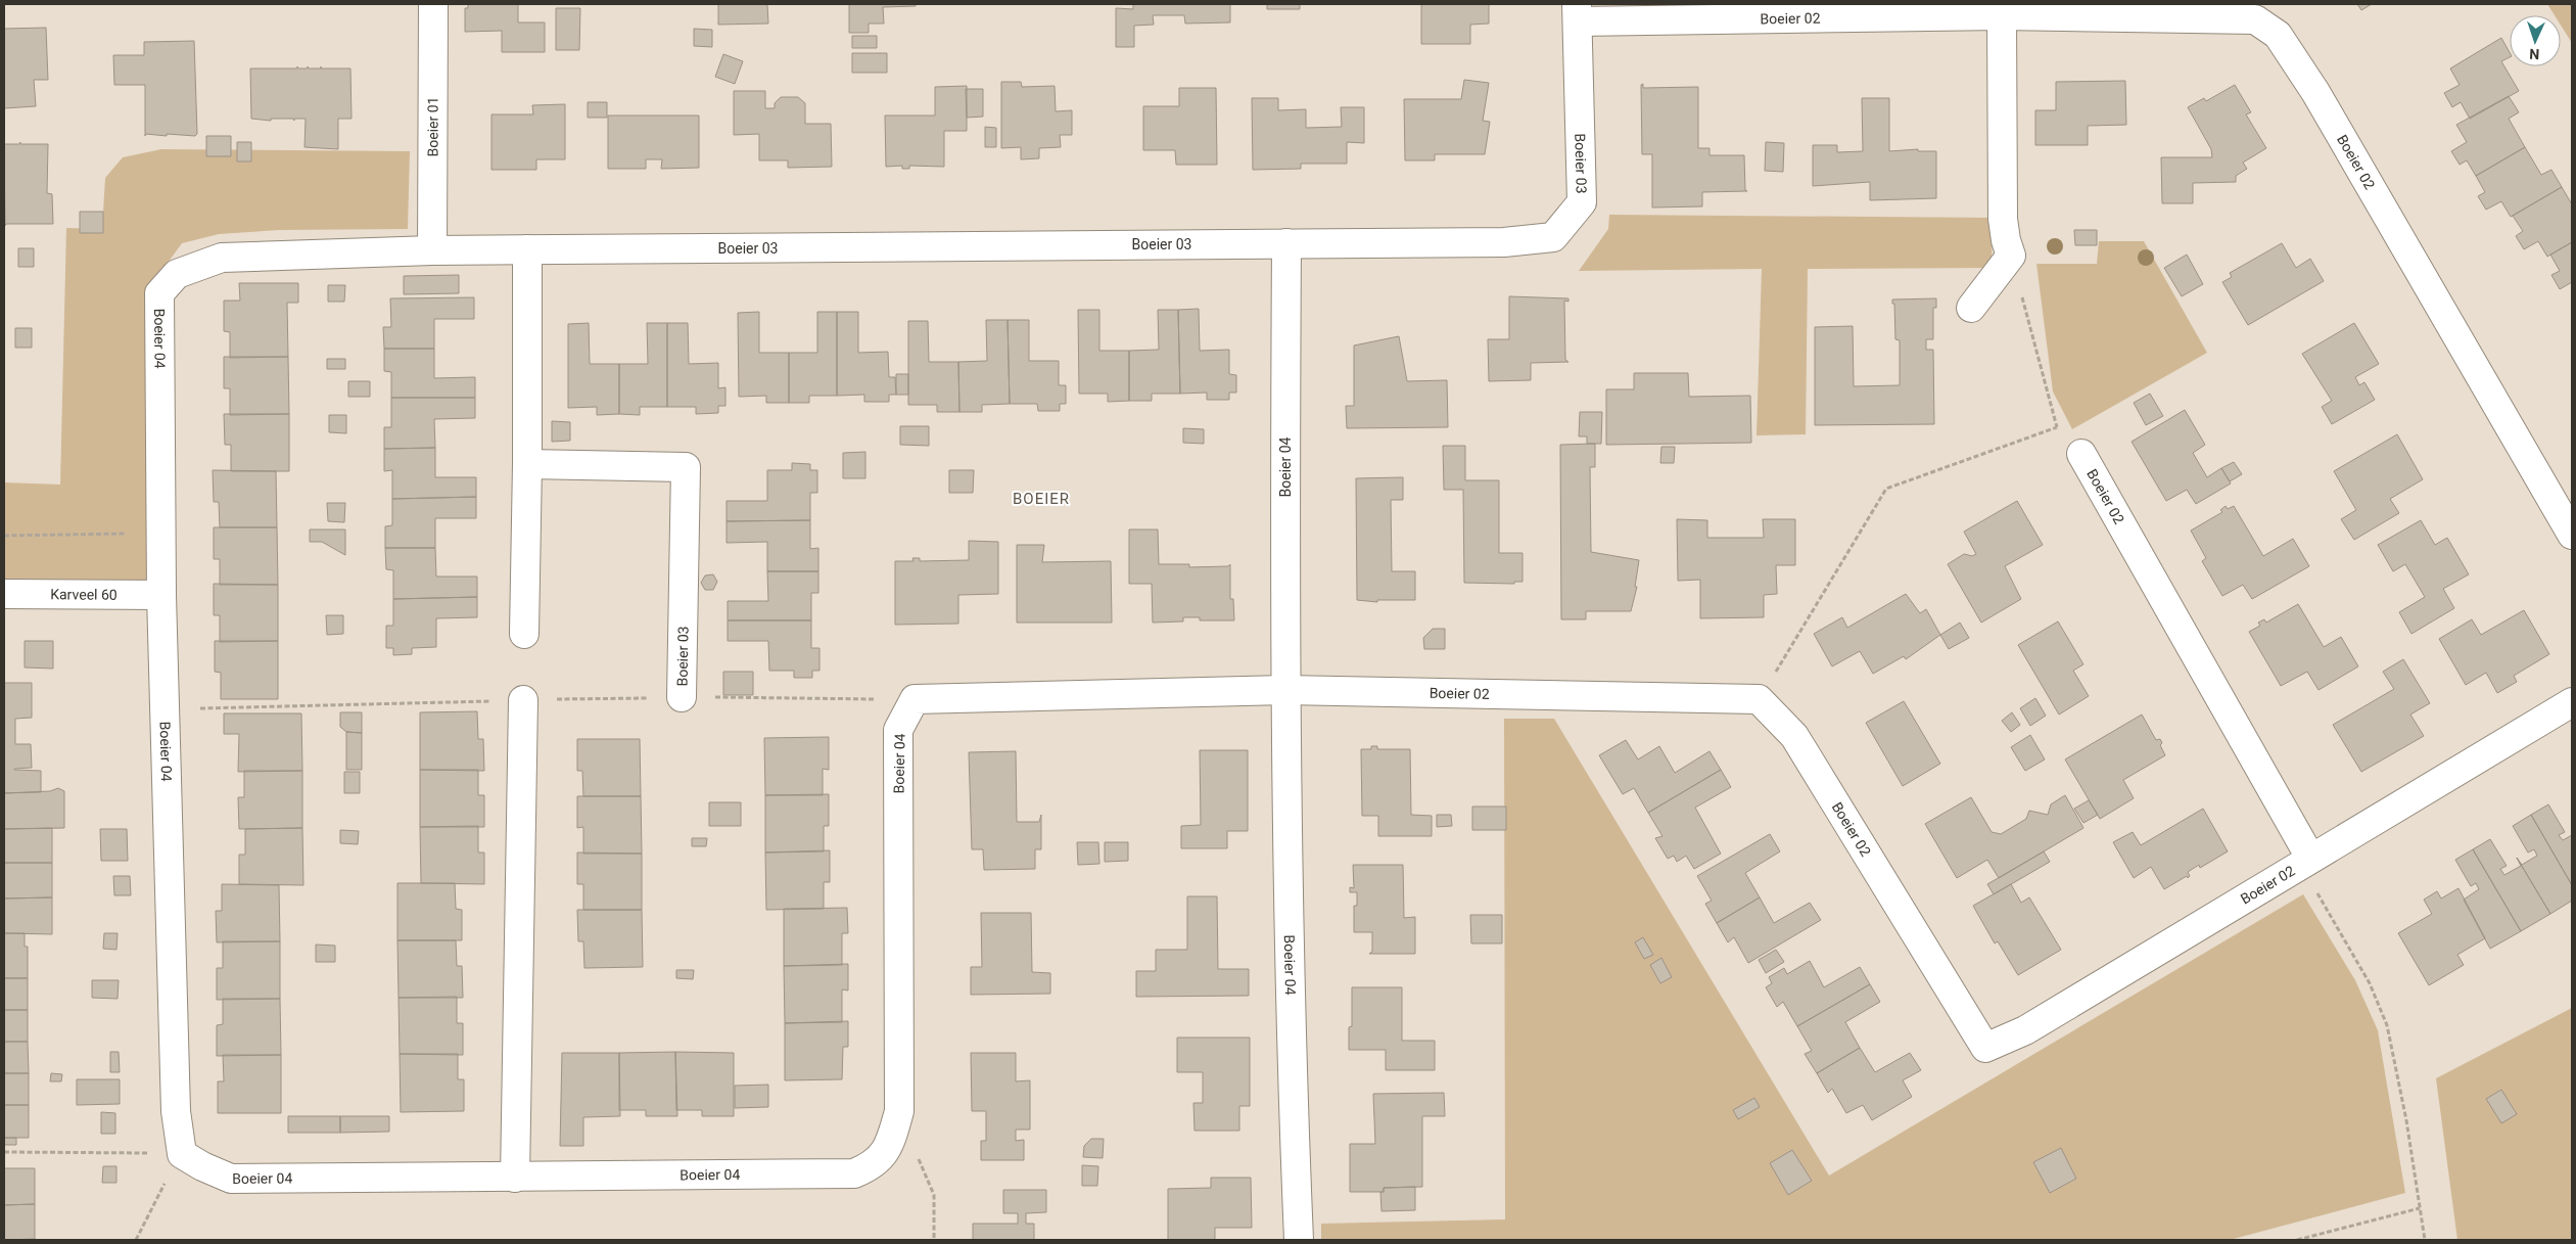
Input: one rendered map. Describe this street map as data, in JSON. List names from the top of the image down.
{
  "streets": {
    "street": [
      "Boeier 02",
      "Boeier 01",
      "Boeier 03",
      "Boeier 04",
      "Karveel 60"
    ]
  },
  "crossings": [
    ["Boeier 02", "Boeier 03"],
    ["Boeier 02", "Boeier 04"],
    ["Boeier 01", "Boeier 03"],
    ["Boeier 01", "Boeier 04"],
    ["Boeier 03", "Boeier 04"],
    ["Boeier 04", "Karveel 60"]
  ],
  "districts": ["BOEIER"],
  "north": "bottom"
}
